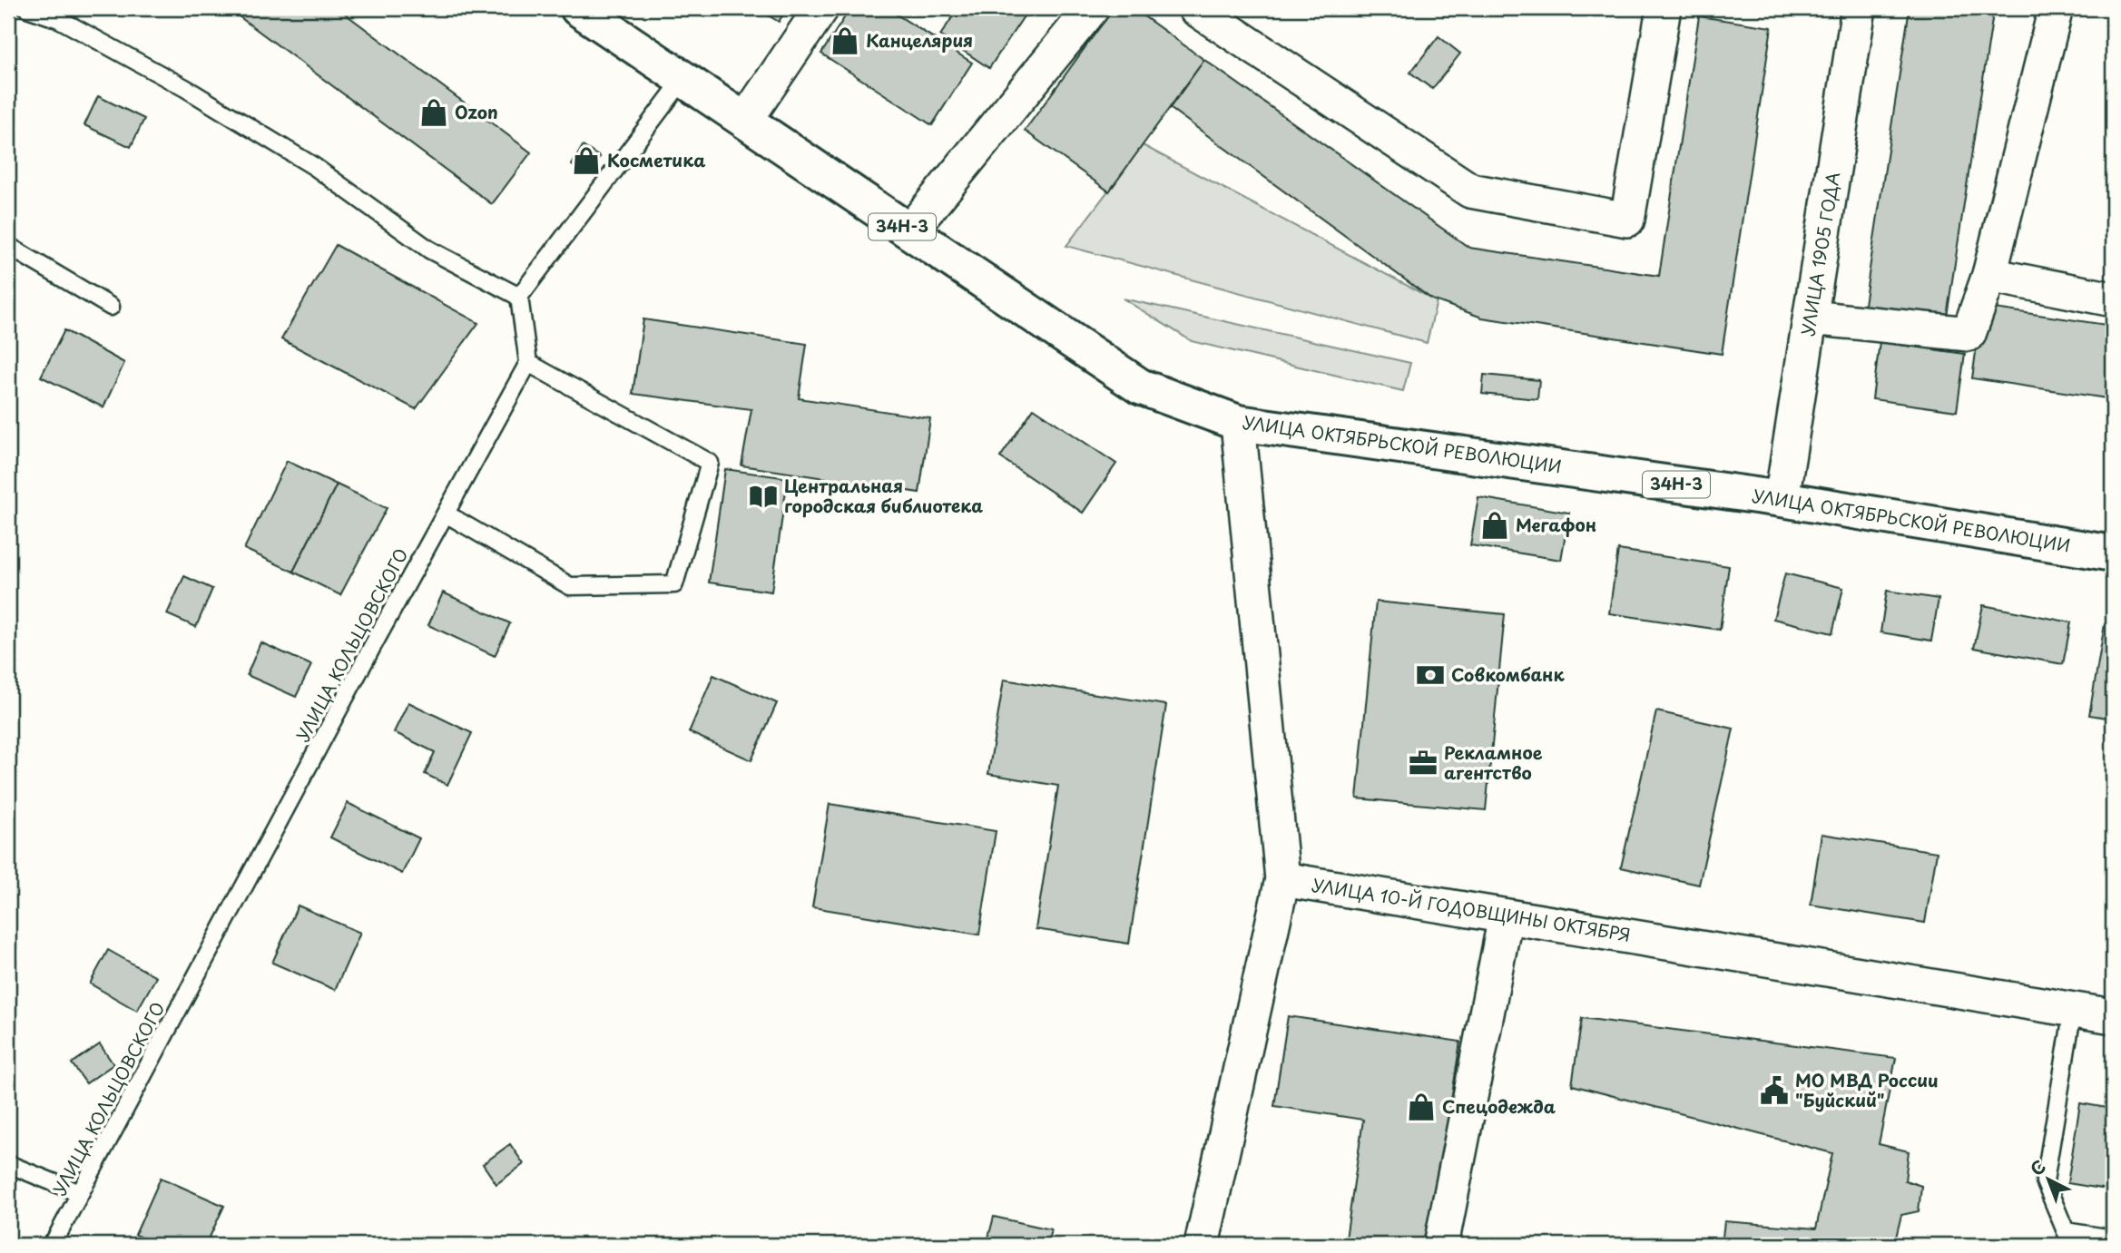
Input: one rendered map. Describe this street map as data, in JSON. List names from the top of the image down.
{
  "streets": {
    "main road": ["34Н-3", "УЛИЦА ОКТЯБРЬСКОЙ РЕВОЛЮЦИИ"],
    "street": ["УЛИЦА 1905 ГОДА", "УЛИЦА 10-Й ГОДОВЩИНЫ ОКТЯБРЯ"],
    "lane": ["УЛИЦА КОЛЬЦОВСКОГО"]
  },
  "crossings": [
    ["УЛИЦА 1905 ГОДА", "УЛИЦА ОКТЯБРЬСКОЙ РЕВОЛЮЦИИ"]
  ],
  "places": {
    "shop": [
      "Канцелярия",
      "Ozon",
      "Косметика",
      "Мегафон",
      "Спецодежда"
    ],
    "library": ["Центральная городская библиотека"],
    "bank": ["Совкомбанк"],
    "office": ["Рекламное агентство"],
    "public building": ["МО МВД России \"Буйский\""]
  },
  "north": "top left"
}
